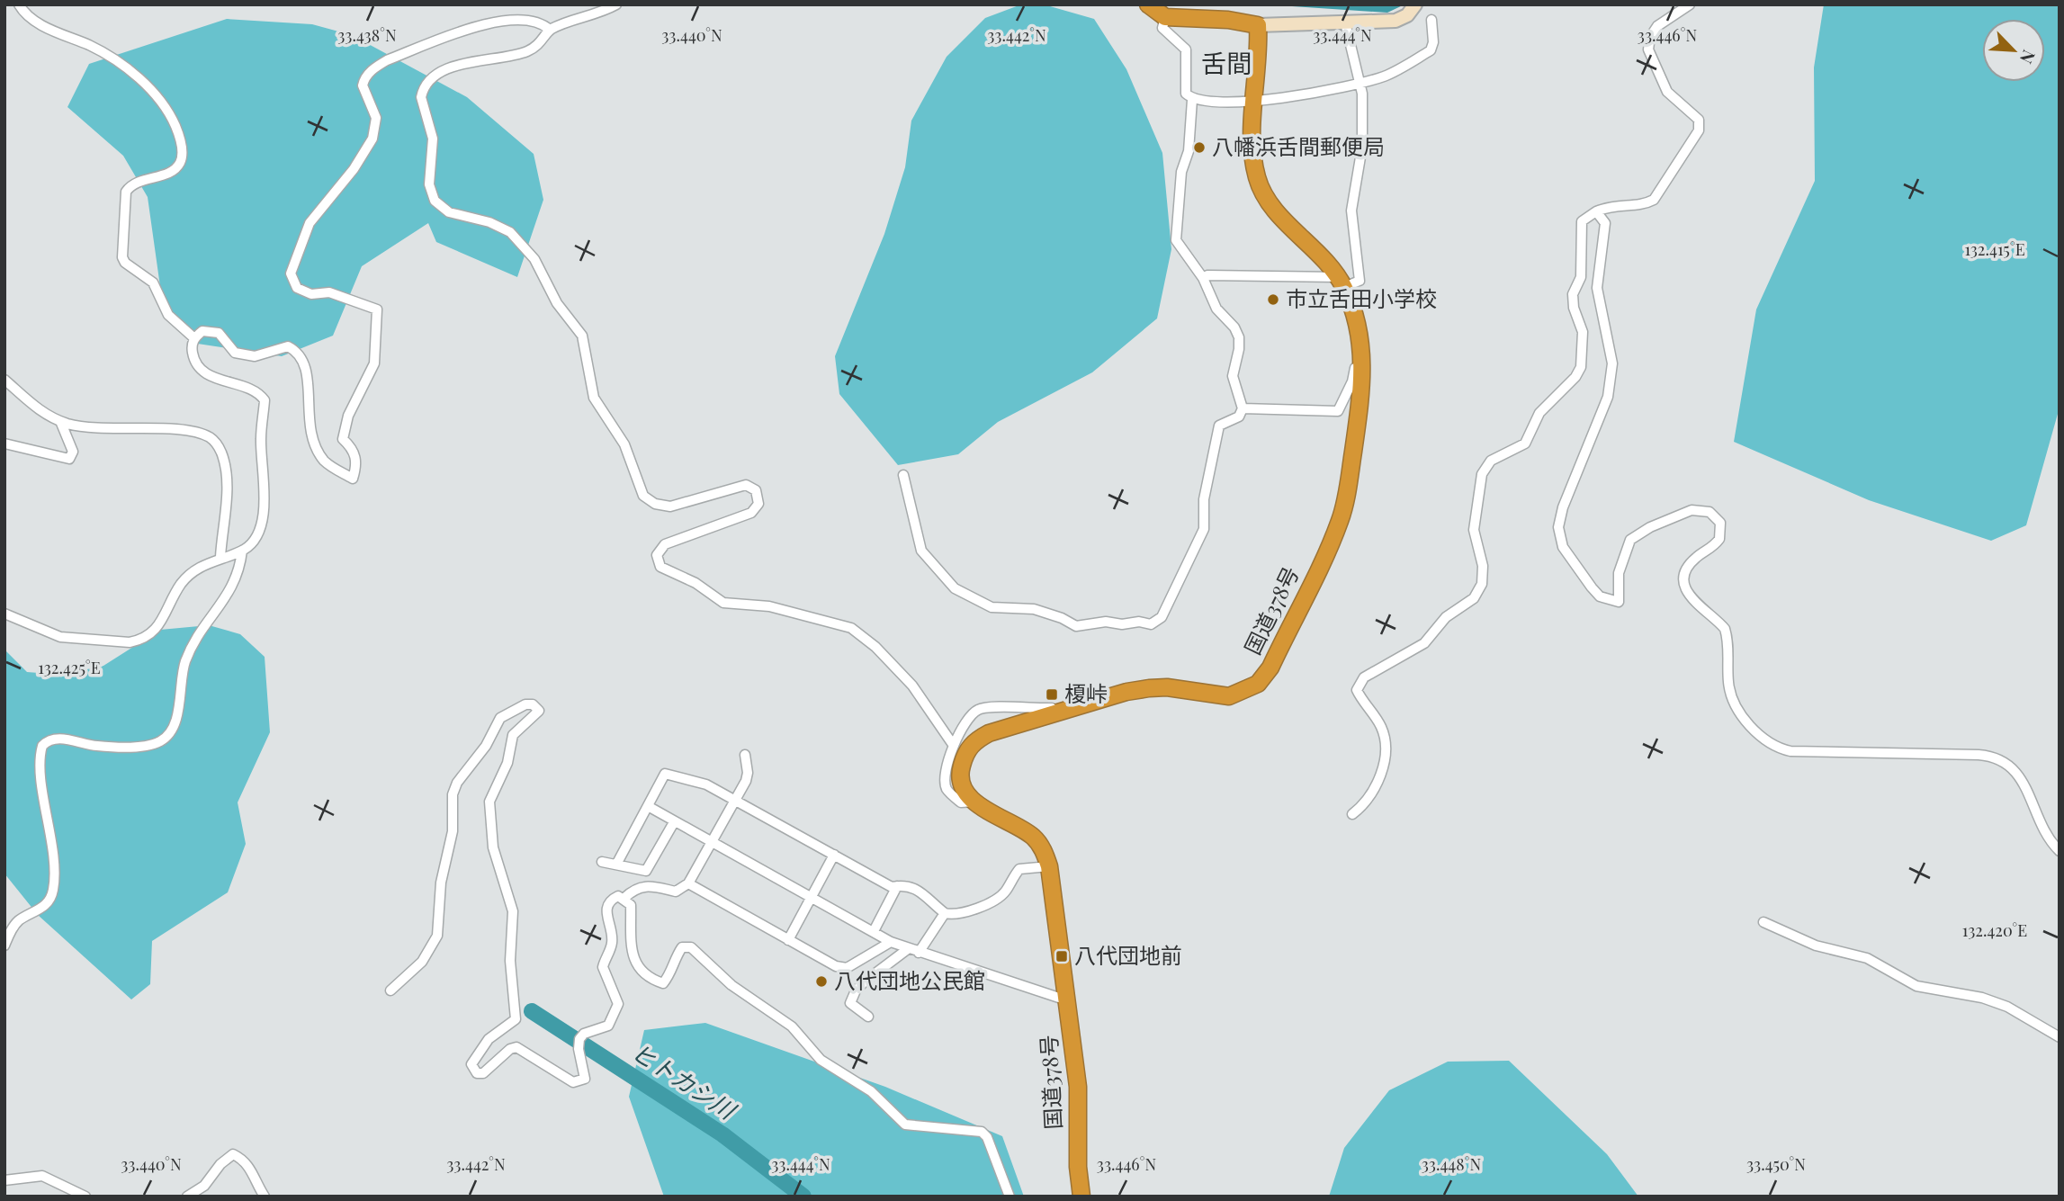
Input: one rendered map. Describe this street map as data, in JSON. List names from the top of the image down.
{
  "streets": {
    "highway": ["国道378号"]
  },
  "districts": ["舌間"],
  "water": ["ヒトカシ川"],
  "places": {
    "other": ["八幡浜舌間郵便局", "市立舌田小学校", "八代団地公民館"],
    "transit": ["榎峠", "八代団地前"]
  },
  "north": "bottom right",
  "coordinates": [
    "33.438°N",
    "33.440°N",
    "33.442°N",
    "33.444°N",
    "33.446°N",
    "132.415°E",
    "132.425°E",
    "132.420°E",
    "33.448°N",
    "33.450°N"
  ]
}
